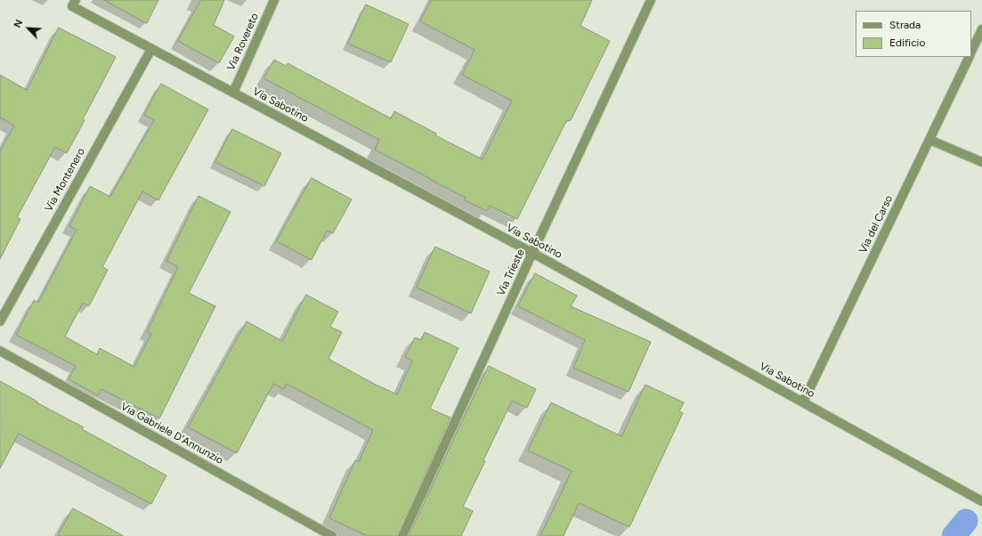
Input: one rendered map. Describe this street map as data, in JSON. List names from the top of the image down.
{
  "streets": {
    "street": [
      "Via Rovereto",
      "Via Sabotino",
      "Via Montenero",
      "Via del Carso",
      "Via Trieste",
      "Via Gabriele D'Annunzio"
    ]
  },
  "crossings": [
    ["Via Rovereto", "Via Sabotino"],
    ["Via Sabotino", "Via Montenero"],
    ["Via Sabotino", "Via del Carso"],
    ["Via Sabotino", "Via Trieste"]
  ],
  "legend": ["Strada", "Edificio"],
  "north": "top left"
}
